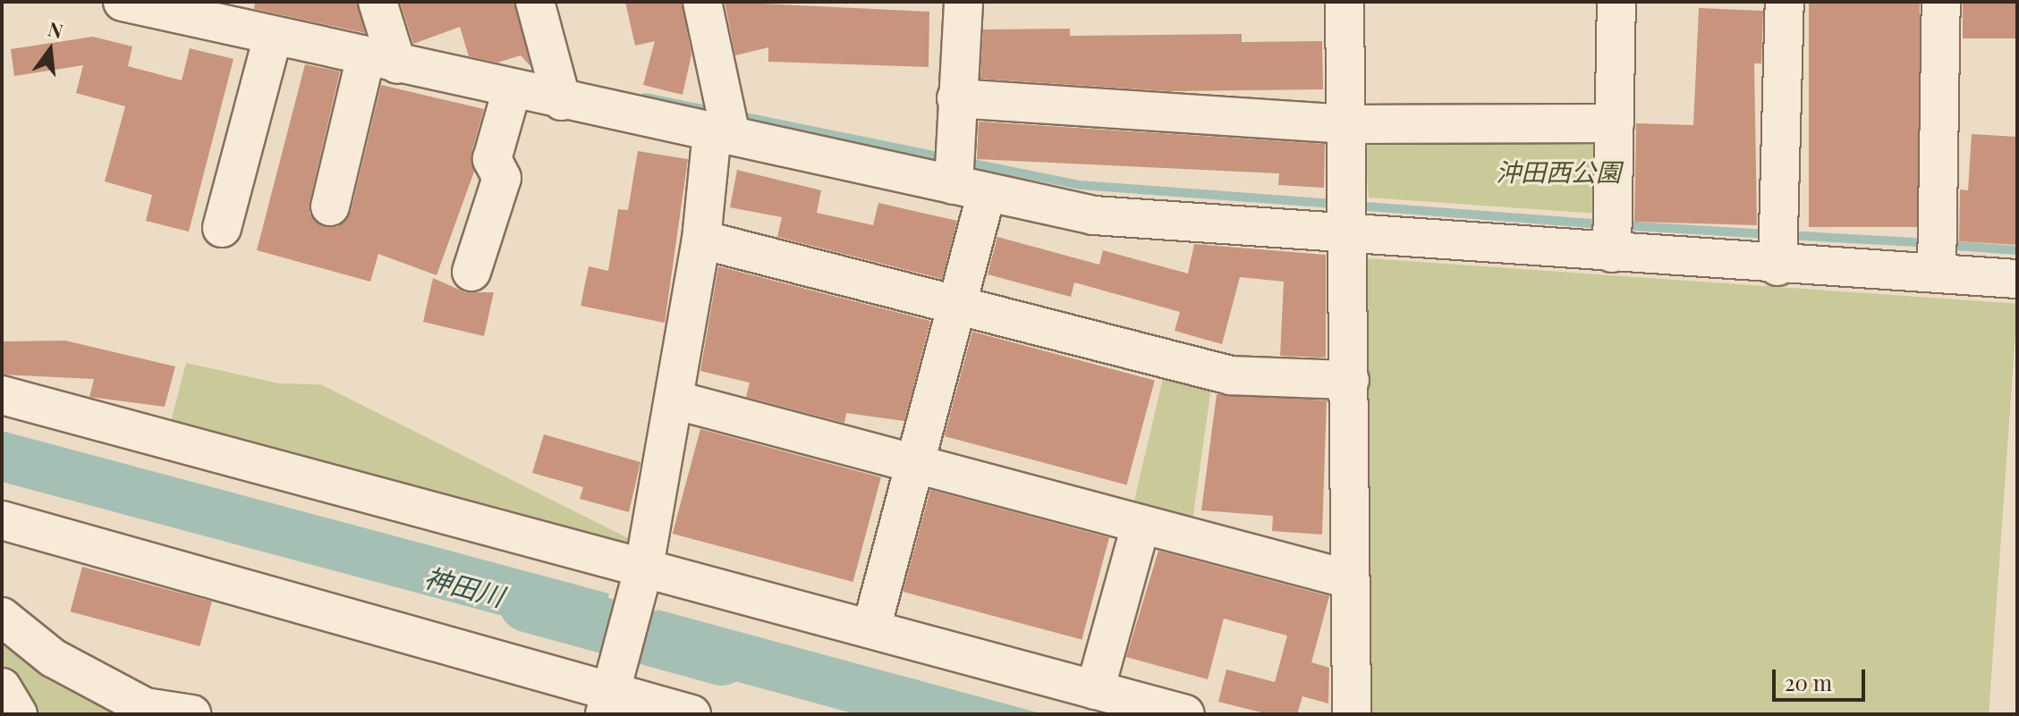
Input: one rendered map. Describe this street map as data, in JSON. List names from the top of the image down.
{
  "water": ["神田川"],
  "parks": ["沖田西公園"],
  "scale_bar": "20 m",
  "north": "top"
}
